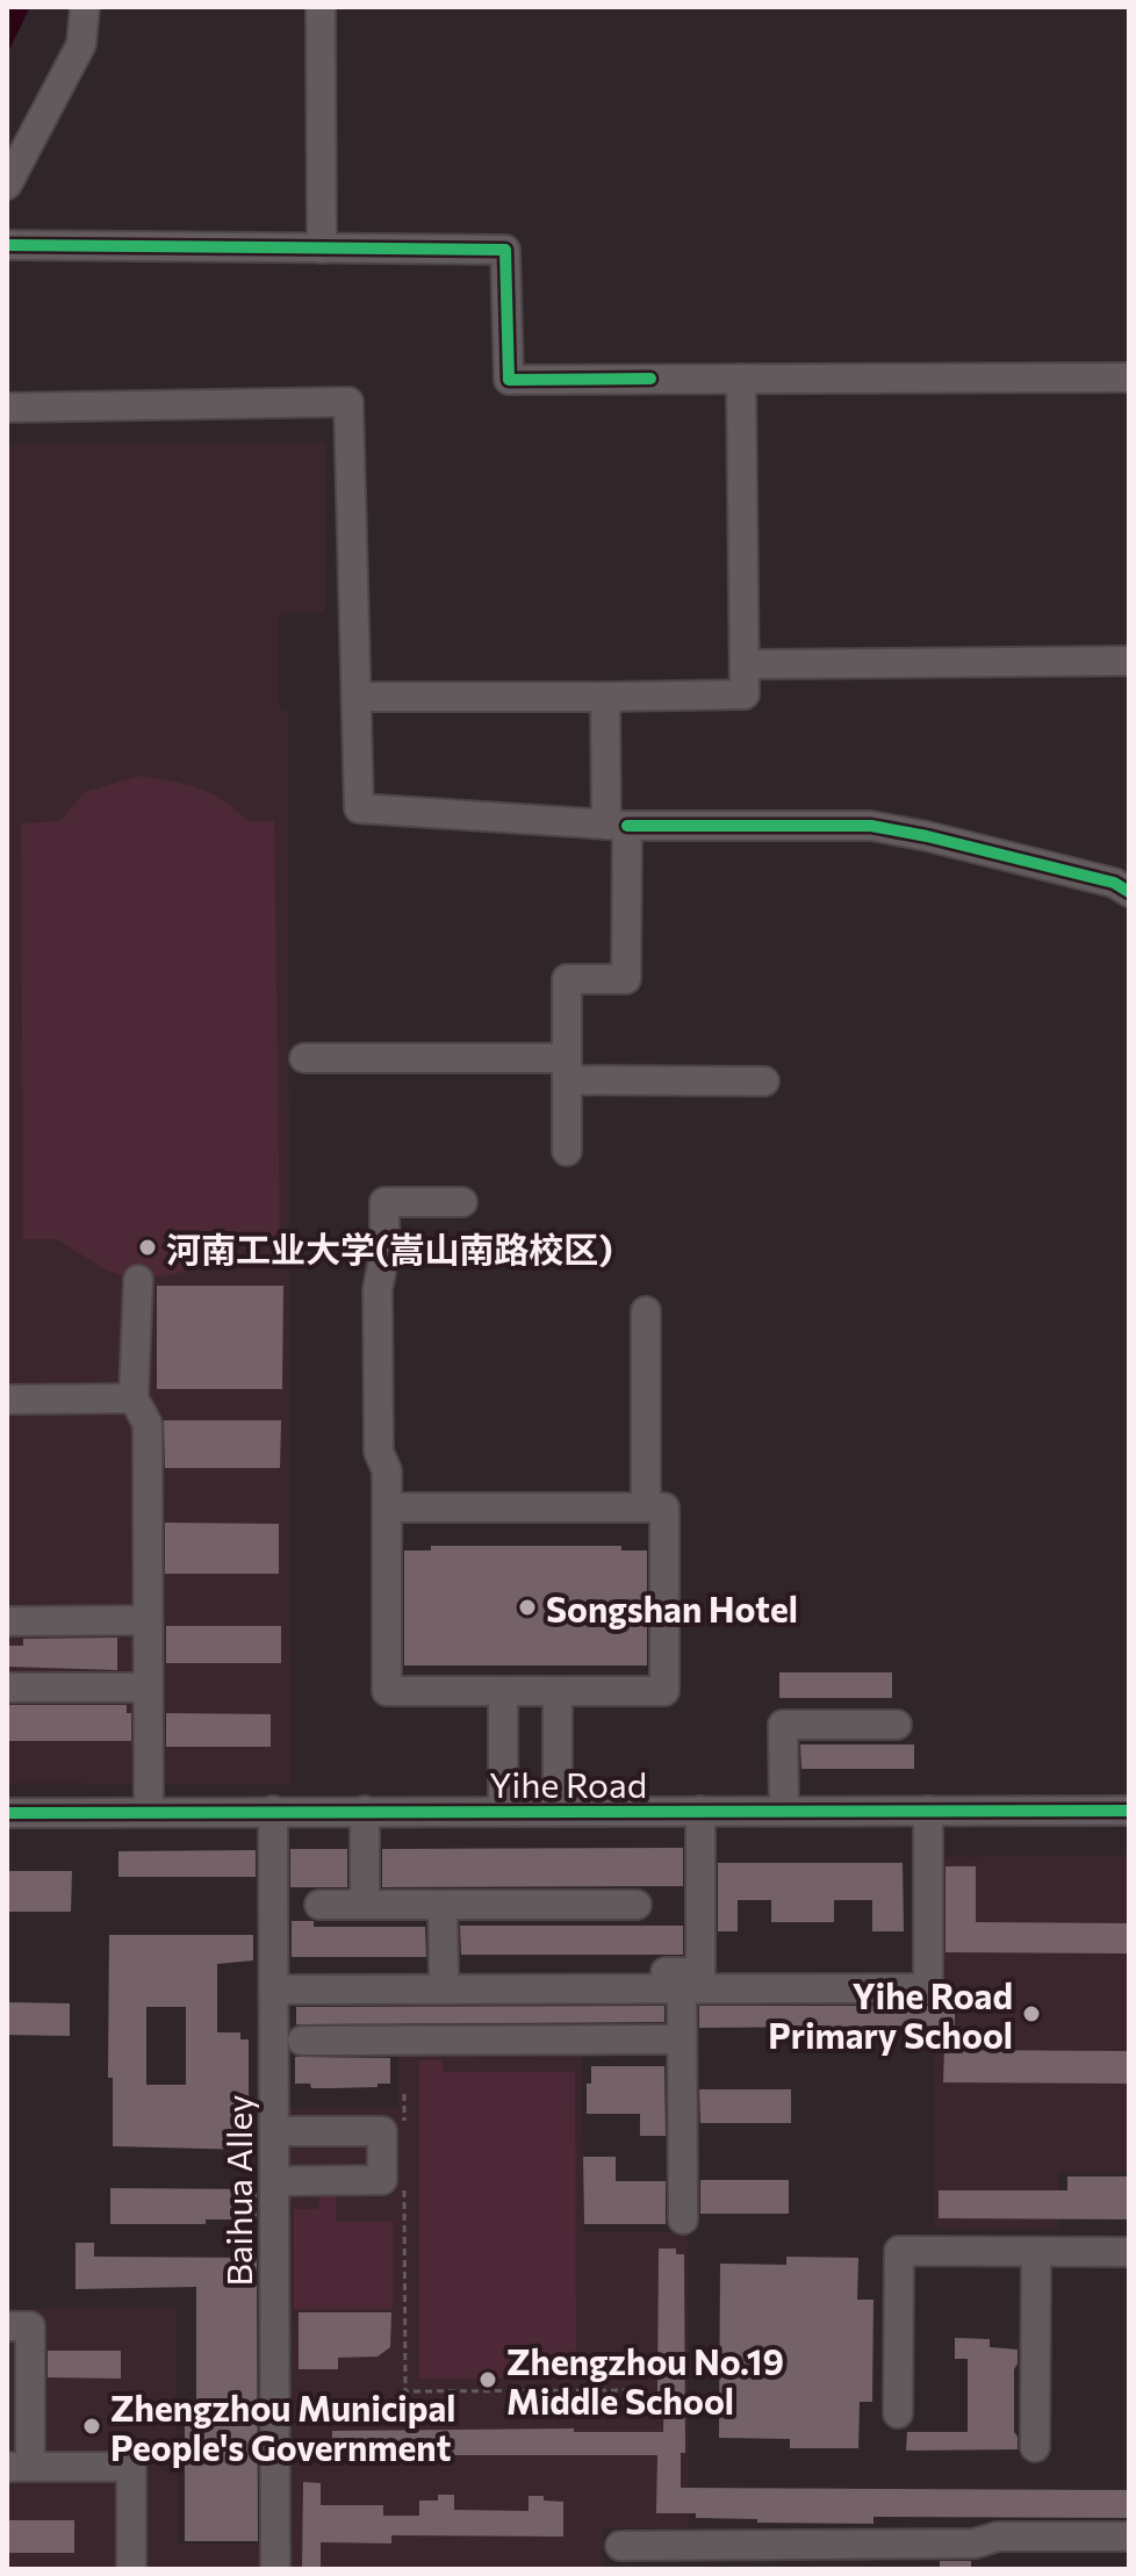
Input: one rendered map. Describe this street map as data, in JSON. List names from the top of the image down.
{
  "streets": {
    "street": ["Yihe Road", "Baihua Alley"]
  },
  "crossings": [
    ["Yihe Road", "Baihua Alley"]
  ],
  "places": [
    "河南工业大学(嵩山南路校区)",
    "Songshan Hotel",
    "Yihe Road Primary School",
    "Zhengzhou No.19 Middle School",
    "Zhengzhou Municipal People's Government"
  ]
}
